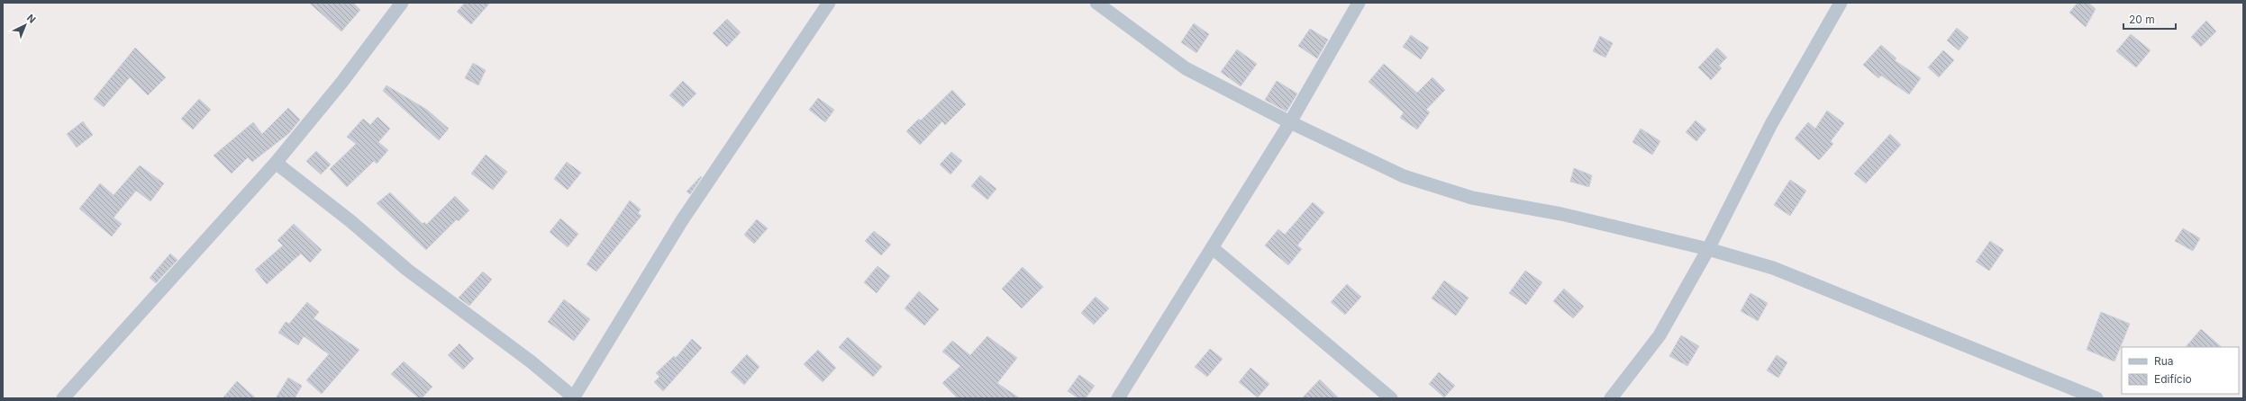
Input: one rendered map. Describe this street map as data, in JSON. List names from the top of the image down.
{
  "legend": ["Rua", "Edifício"],
  "scale_bar": "20 m",
  "north": "top right"
}
